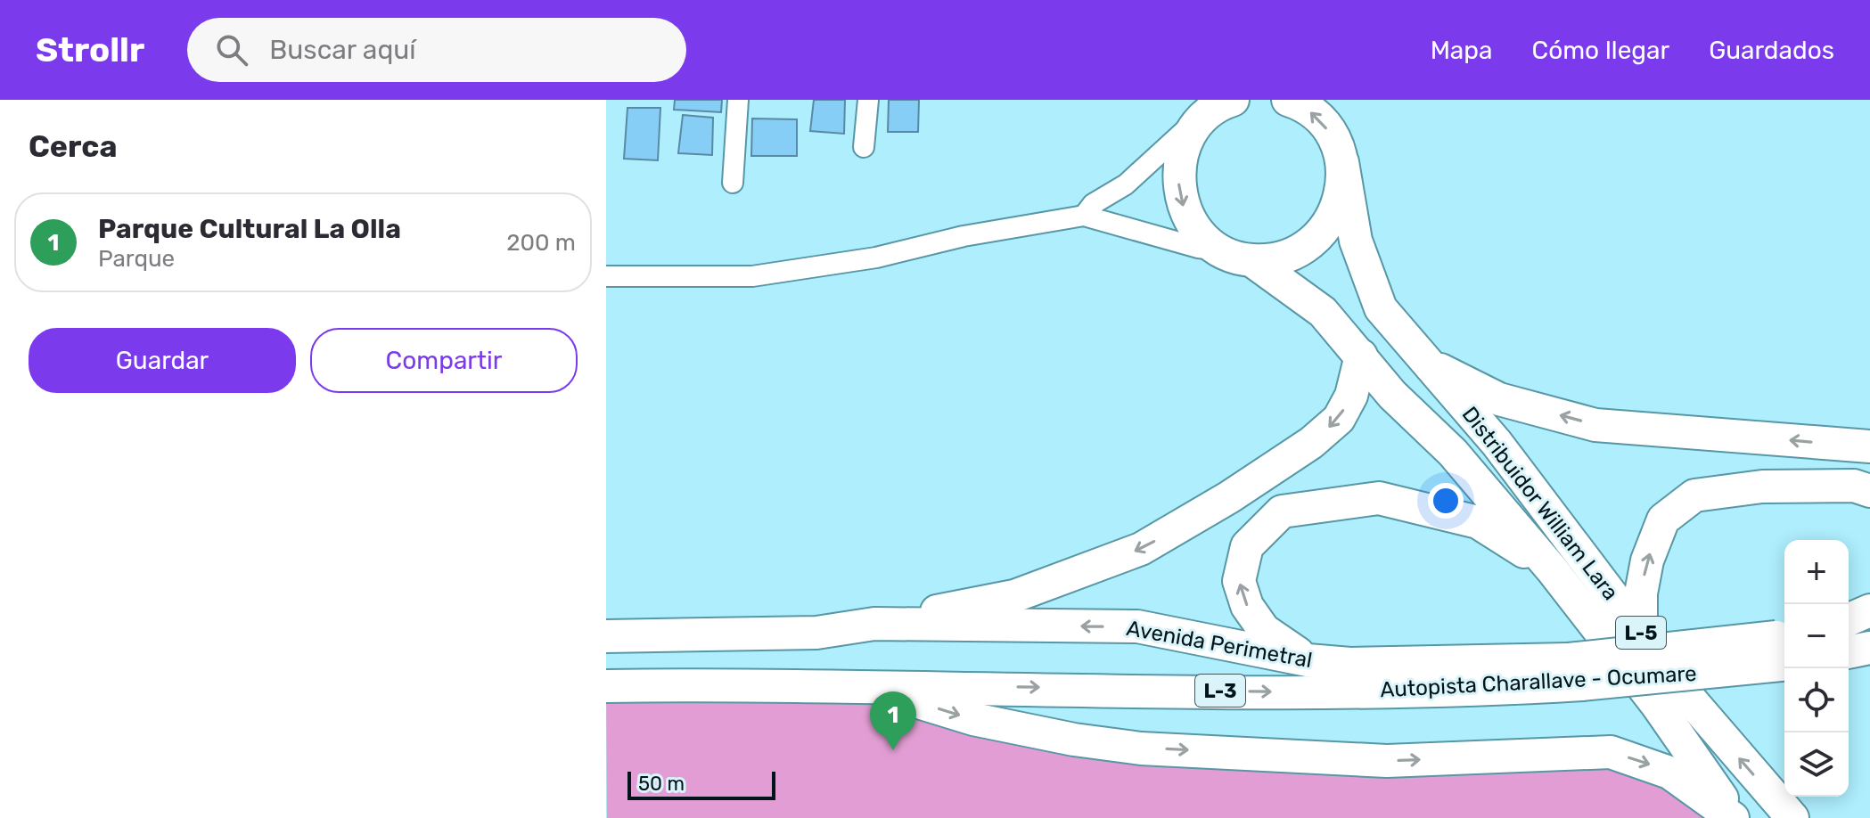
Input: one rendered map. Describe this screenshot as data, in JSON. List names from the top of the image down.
{
  "streets": {
    "highway": [
      "Distribuidor William Lara",
      "L-5",
      "Avenida Perimetral",
      "Autopista Charallave - Ocumare",
      "L-3"
    ]
  },
  "crossings": [
    ["Avenida Perimetral", "Autopista Charallave - Ocumare"],
    ["Autopista Charallave - Ocumare", "L-3"]
  ],
  "scale_bar": "50 m",
  "page": {
    "header": "Strollr",
    "search": "Buscar aquí",
    "nav": ["Mapa", "Cómo llegar", "Guardados"],
    "heading": "Cerca",
    "list": [
      {
        "mark": "1",
        "name": "Parque Cultural La Olla",
        "note": "Parque",
        "value": "200 m"
      }
    ],
    "buttons": ["Guardar", "Compartir"],
    "map_buttons": ["+", "−"],
    "pins": "1",
    "scale": "50 m"
  }
}
